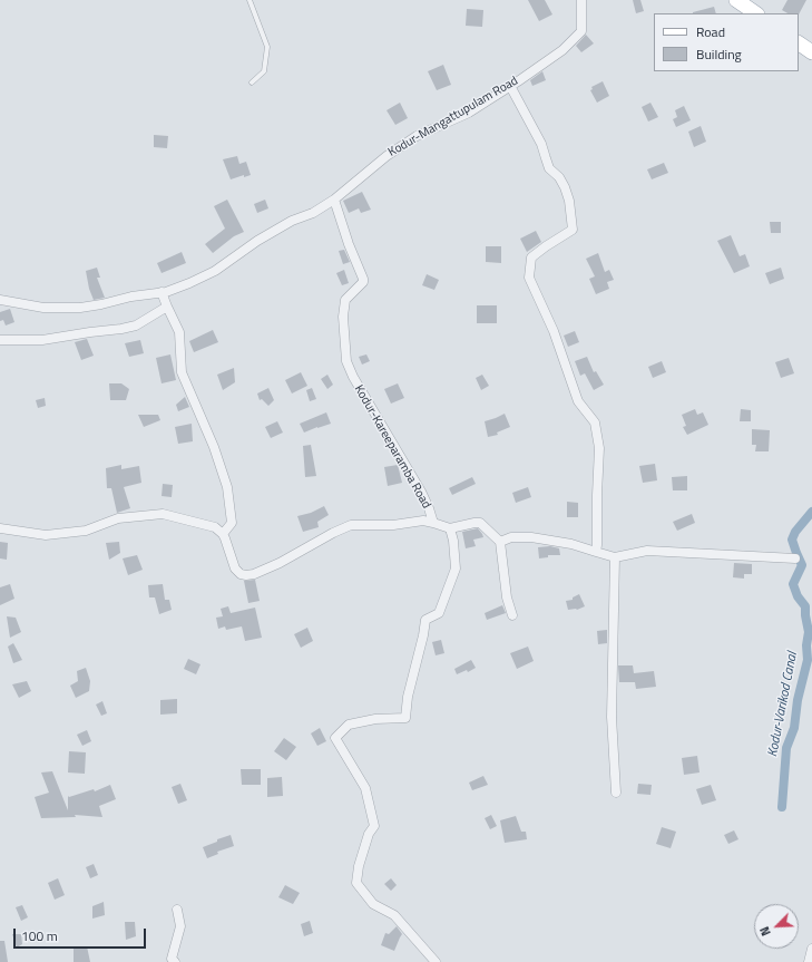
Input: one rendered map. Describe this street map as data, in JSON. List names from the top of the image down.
{
  "streets": {
    "street": ["Kodur-Mangattupulam Road", "Kodur-Kareeparamba Road"]
  },
  "crossings": [
    ["Kodur-Mangattupulam Road", "Kodur-Kareeparamba Road"]
  ],
  "water": ["Kodur-Varikod Canal"],
  "legend": ["Road", "Building"],
  "scale_bar": "100 m",
  "north": "bottom left"
}
